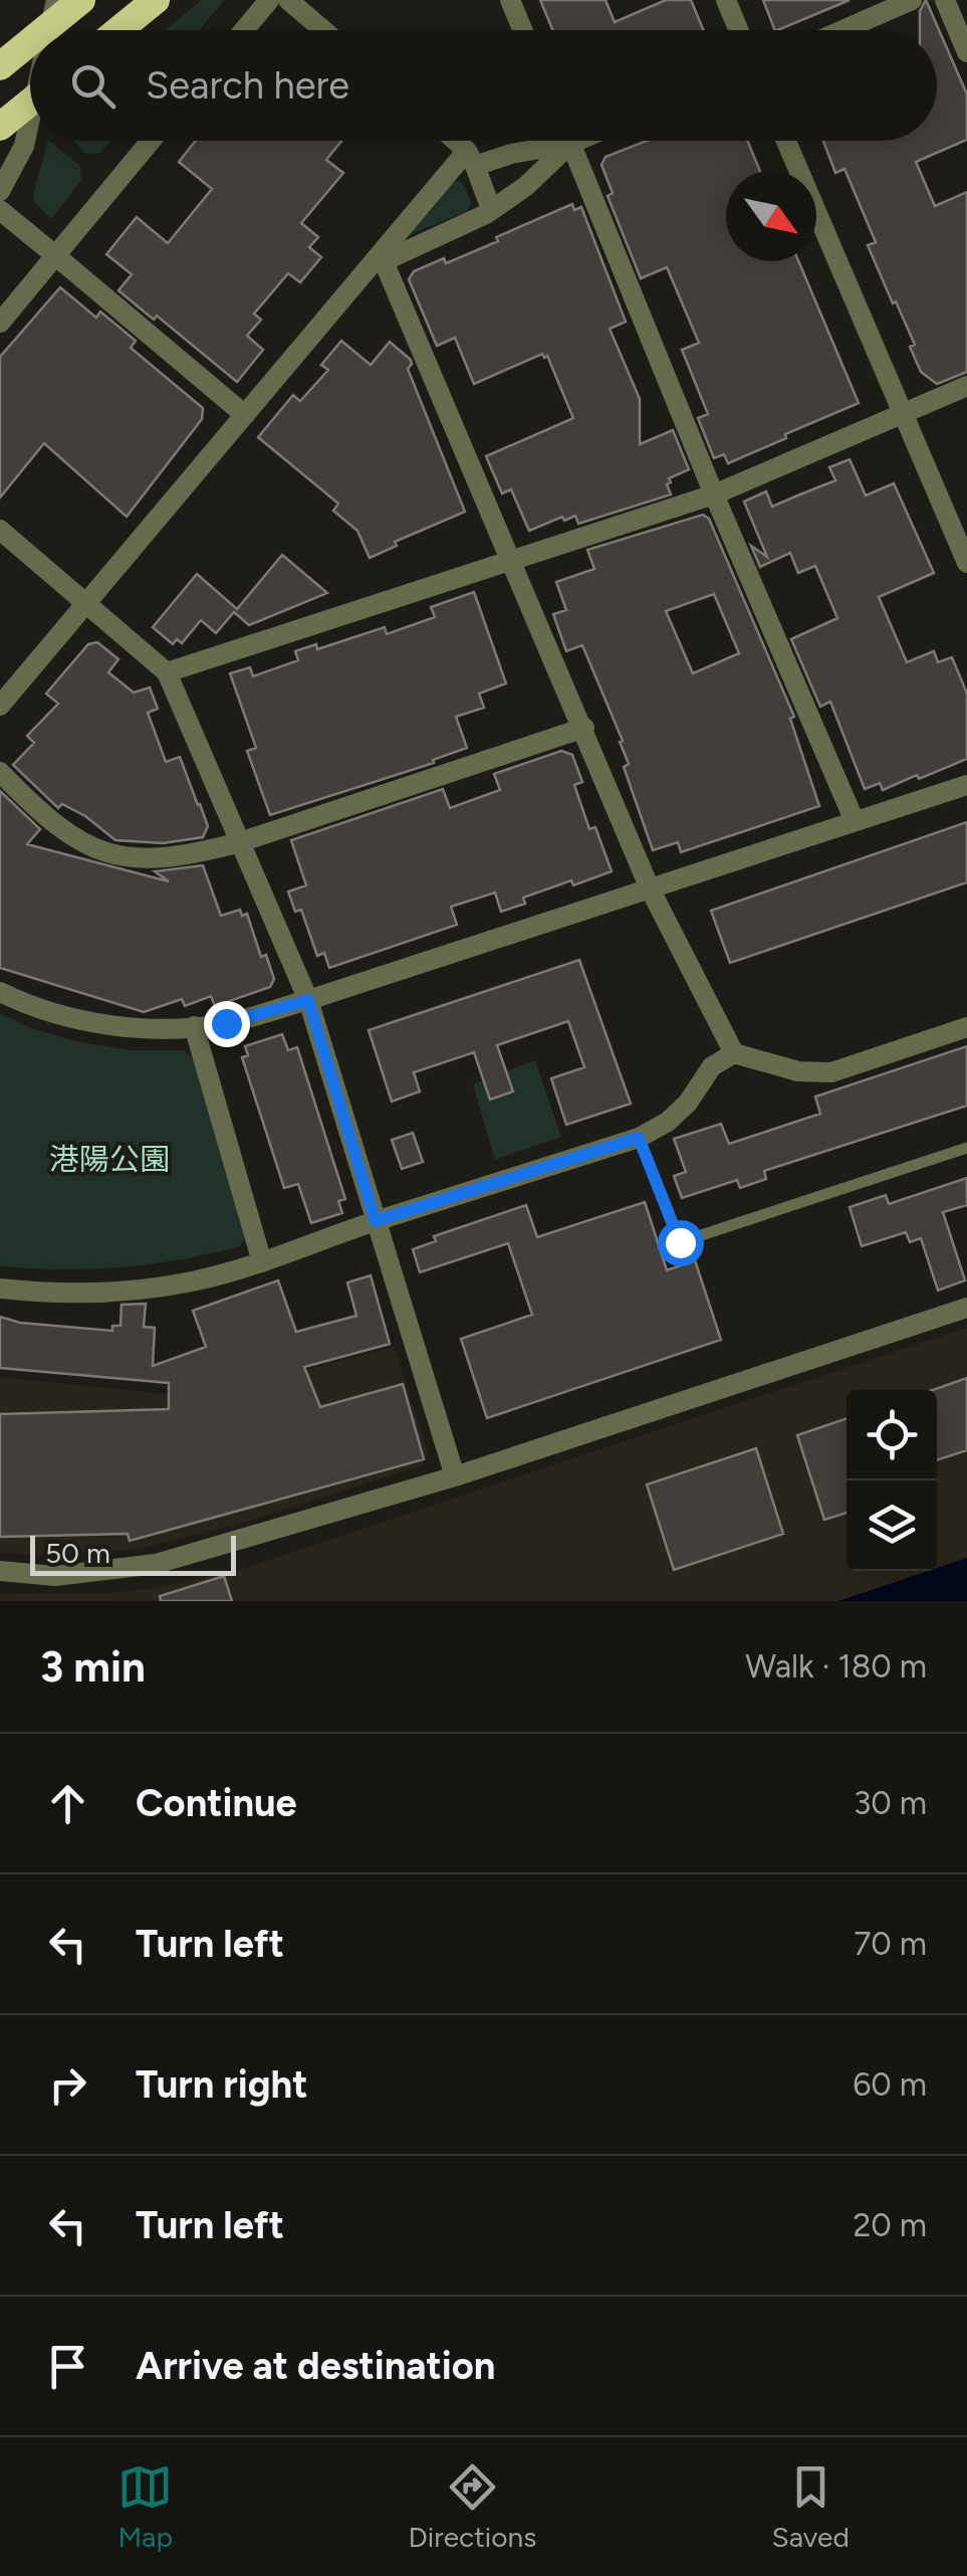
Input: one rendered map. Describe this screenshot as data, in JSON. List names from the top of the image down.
{
  "parks": ["港陽公園"],
  "scale_bar": "50 m",
  "north": "bottom right",
  "page": {
    "search": "Search here",
    "scale": "50 m",
    "heading": ["3 min", "Walk · 180 m"],
    "list": [
      ["Continue", "30 m"],
      ["Turn left", "70 m"],
      ["Turn right", "60 m"],
      ["Turn left", "20 m"],
      "Arrive at destination"
    ],
    "nav": ["Map", "Directions", "Saved"]
  }
}
